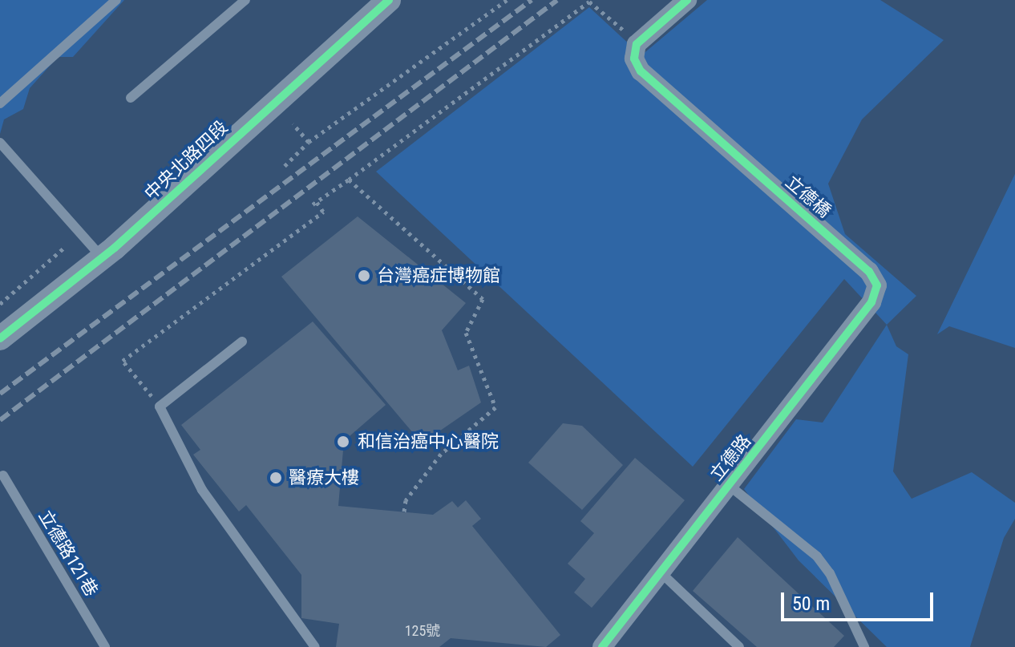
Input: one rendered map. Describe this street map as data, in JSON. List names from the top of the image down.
{
  "streets": {
    "street": ["中央北路四段", "立德橋", "立德路"],
    "lane": ["立德路121巷"]
  },
  "crossings": [
    ["立德橋", "立德路"]
  ],
  "places": ["台灣癌症博物館", "和信治癌中心醫院", "醫療大樓"],
  "house_numbers": ["125號"],
  "scale_bar": "50 m"
}
